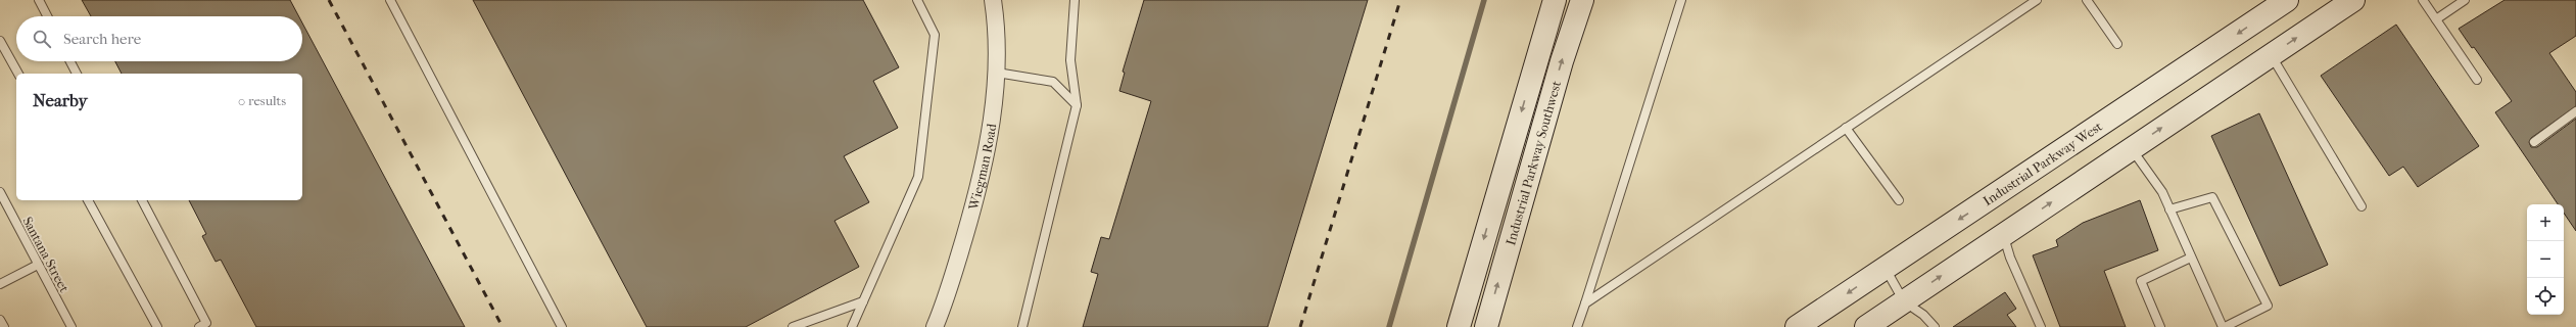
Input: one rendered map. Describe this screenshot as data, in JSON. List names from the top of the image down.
{
  "streets": {
    "main road": ["Industrial Parkway Southwest", "Industrial Parkway West"],
    "street": ["Wiegman Road"],
    "lane": ["Santana Street"]
  },
  "page": {
    "search": "Search here",
    "heading": ["Nearby", "0 results"],
    "map_buttons": ["+", "−"]
  }
}
